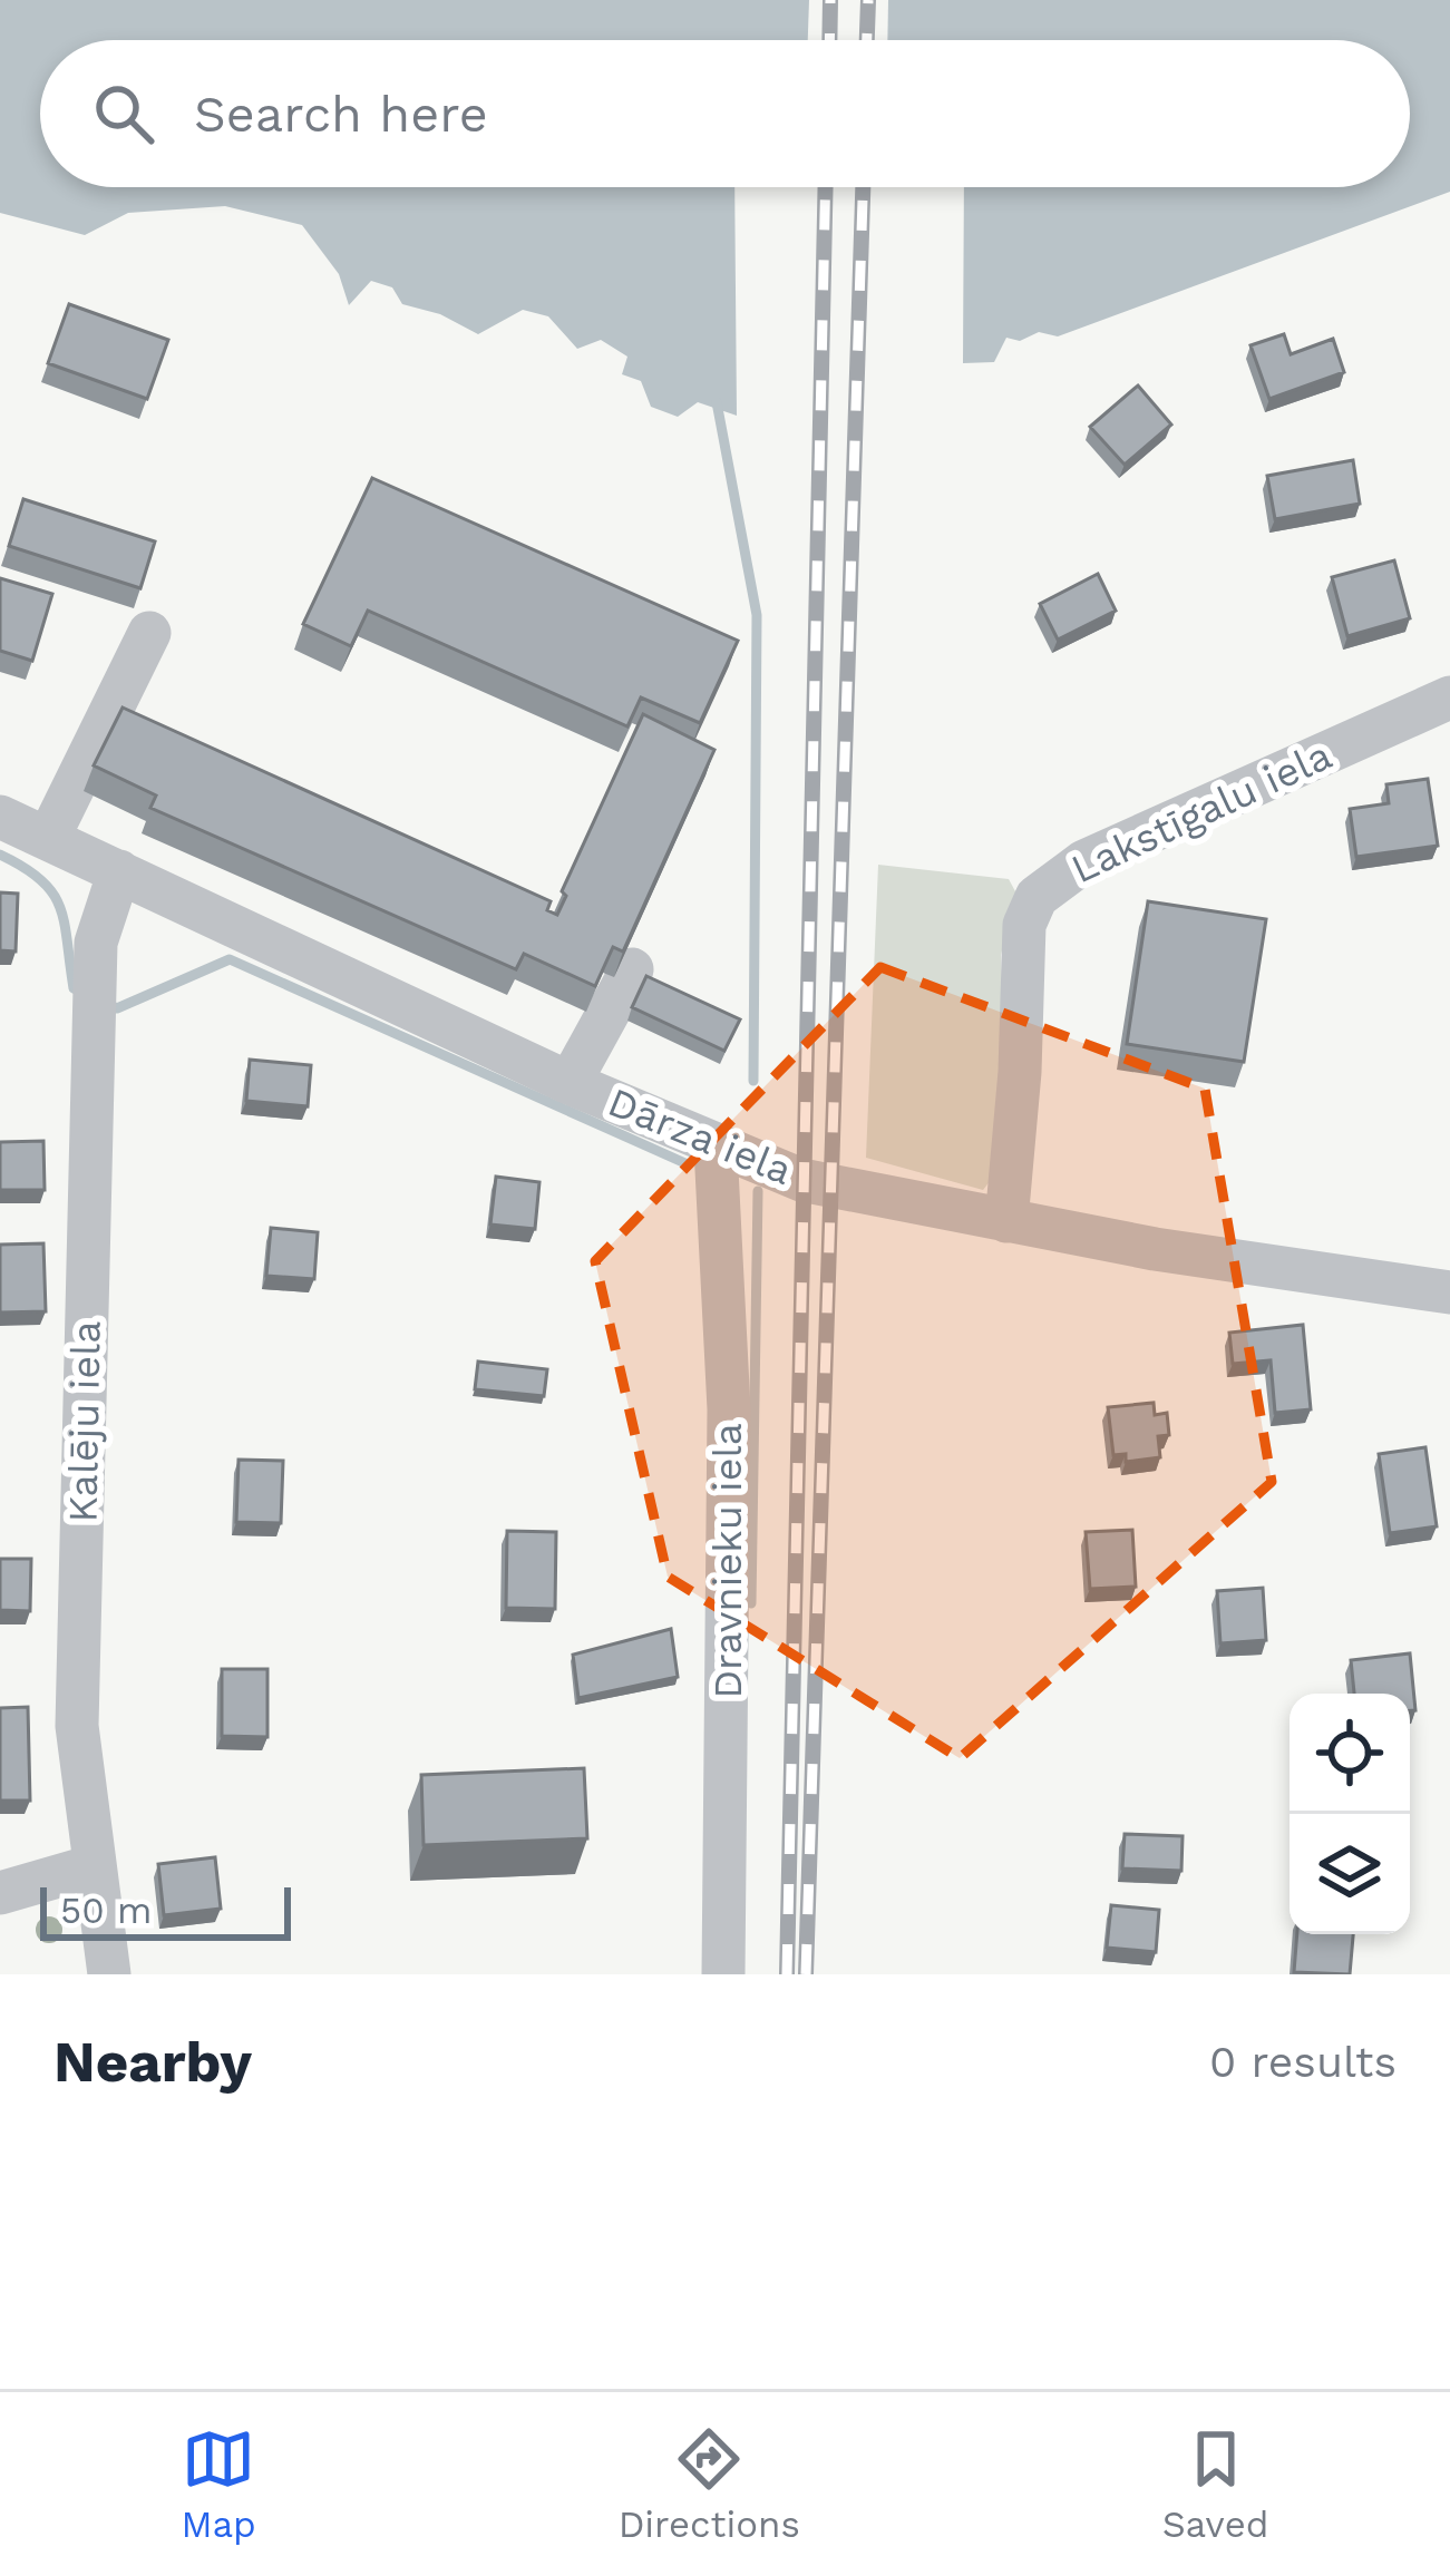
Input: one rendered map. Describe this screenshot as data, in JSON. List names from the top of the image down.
{
  "streets": {
    "street": [
      "Lakstīgalu iela",
      "Dārza iela",
      "Kalēju iela",
      "Dravnieku iela"
    ]
  },
  "crossings": [
    ["Lakstīgalu iela", "Dārza iela"],
    ["Dārza iela", "Kalēju iela"],
    ["Dārza iela", "Dravnieku iela"]
  ],
  "scale_bar": "50 m",
  "page": {
    "search": "Search here",
    "scale": "50 m",
    "heading": ["Nearby", "0 results"],
    "nav": ["Map", "Directions", "Saved"]
  }
}
